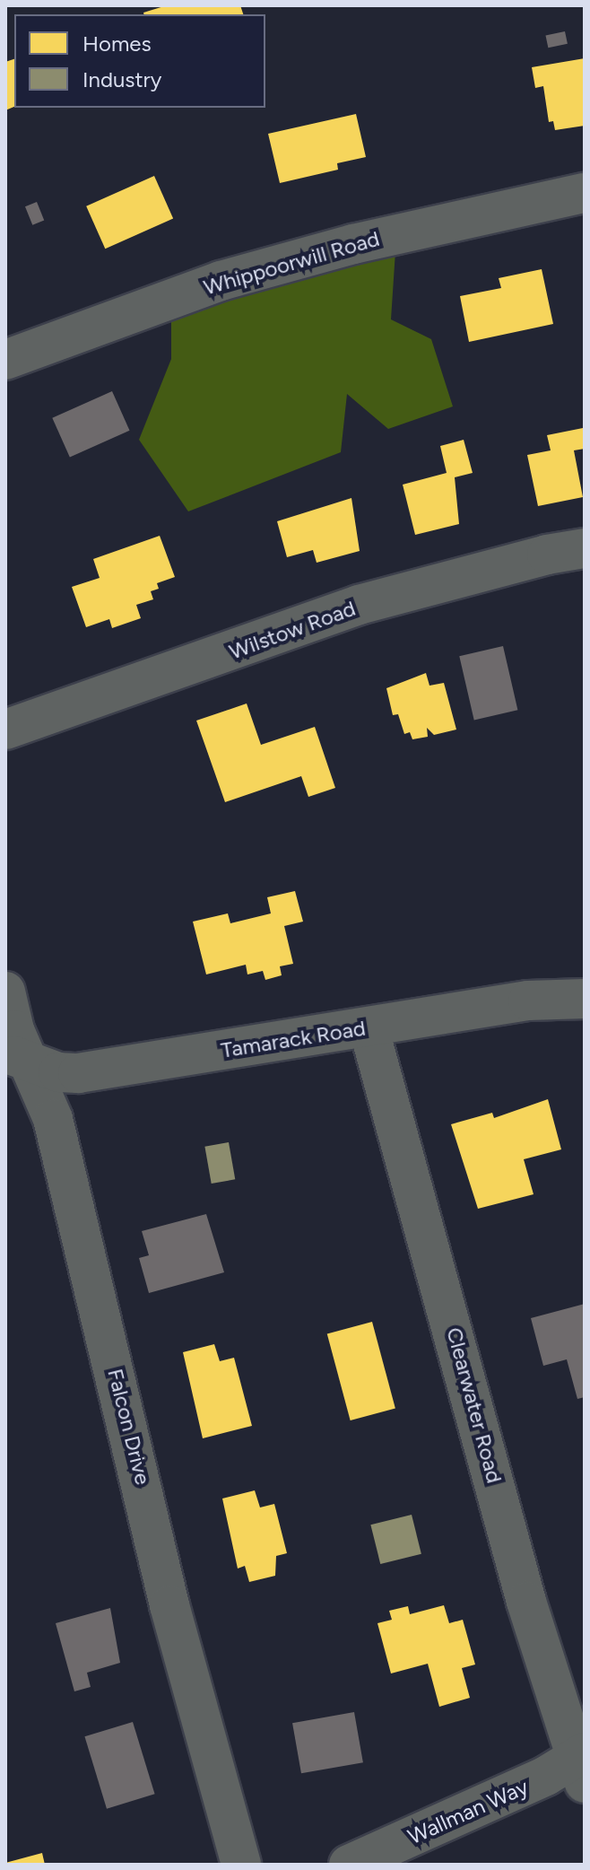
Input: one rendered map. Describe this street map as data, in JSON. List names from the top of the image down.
{
  "streets": {
    "street": [
      "Whippoorwill Road",
      "Wilstow Road",
      "Tamarack Road",
      "Clearwater Road",
      "Falcon Drive",
      "Wallman Way"
    ]
  },
  "crossings": [
    ["Tamarack Road", "Clearwater Road"],
    ["Tamarack Road", "Falcon Drive"],
    ["Clearwater Road", "Wallman Way"]
  ],
  "legend": ["Homes", "Industry"]
}
